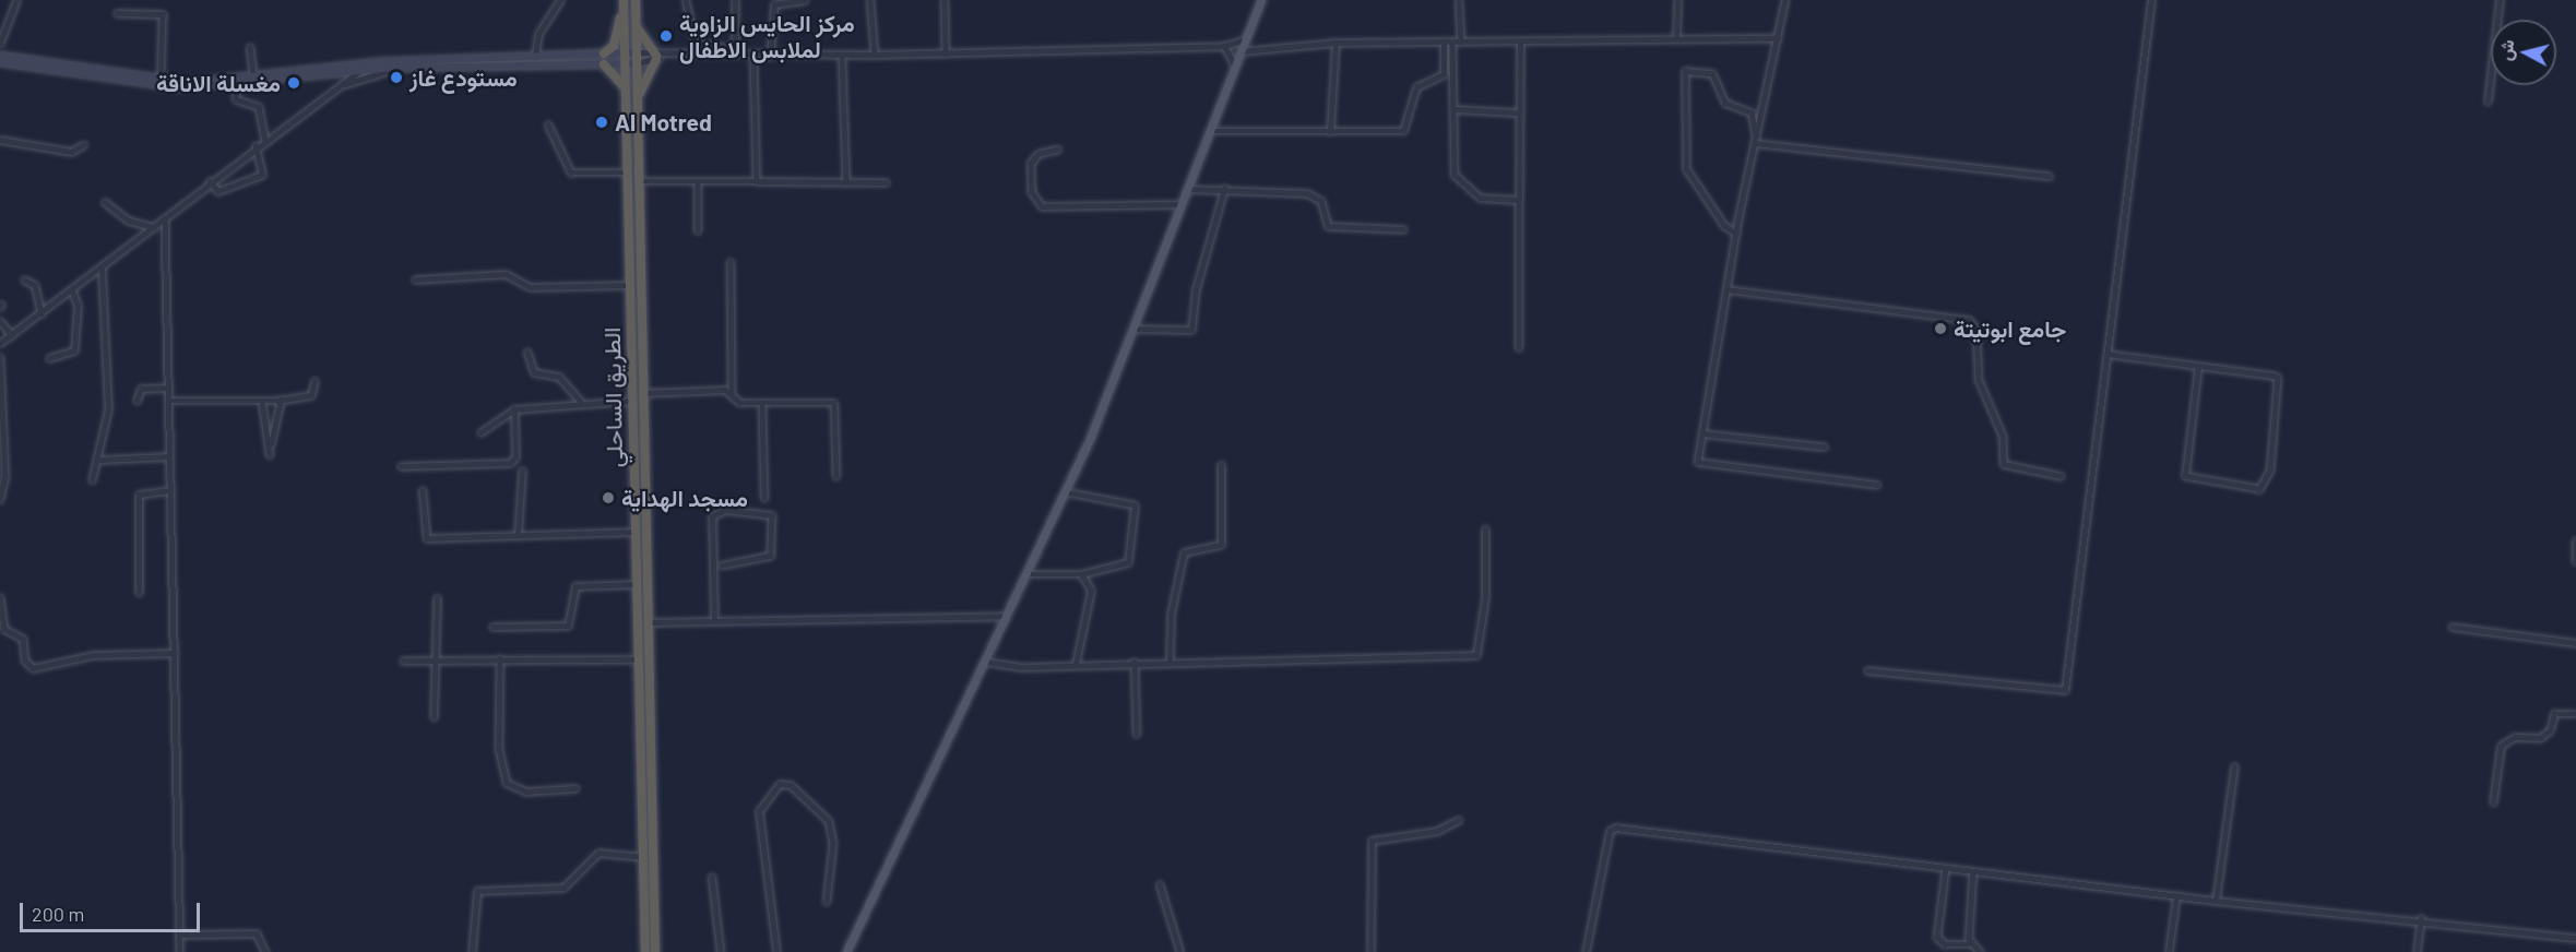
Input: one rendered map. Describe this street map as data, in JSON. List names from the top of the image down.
{
  "streets": {
    "highway": ["الطريق الساحلي"]
  },
  "places": [
    "مركز الحايس الزاوية لملابس الاطفال",
    "مستودع غاز",
    "مغسلة الاناقة",
    "Al Motred",
    "جامع ابوتيتة",
    "مسجد الهداية"
  ],
  "scale_bar": "200 m",
  "north": "left"
}
